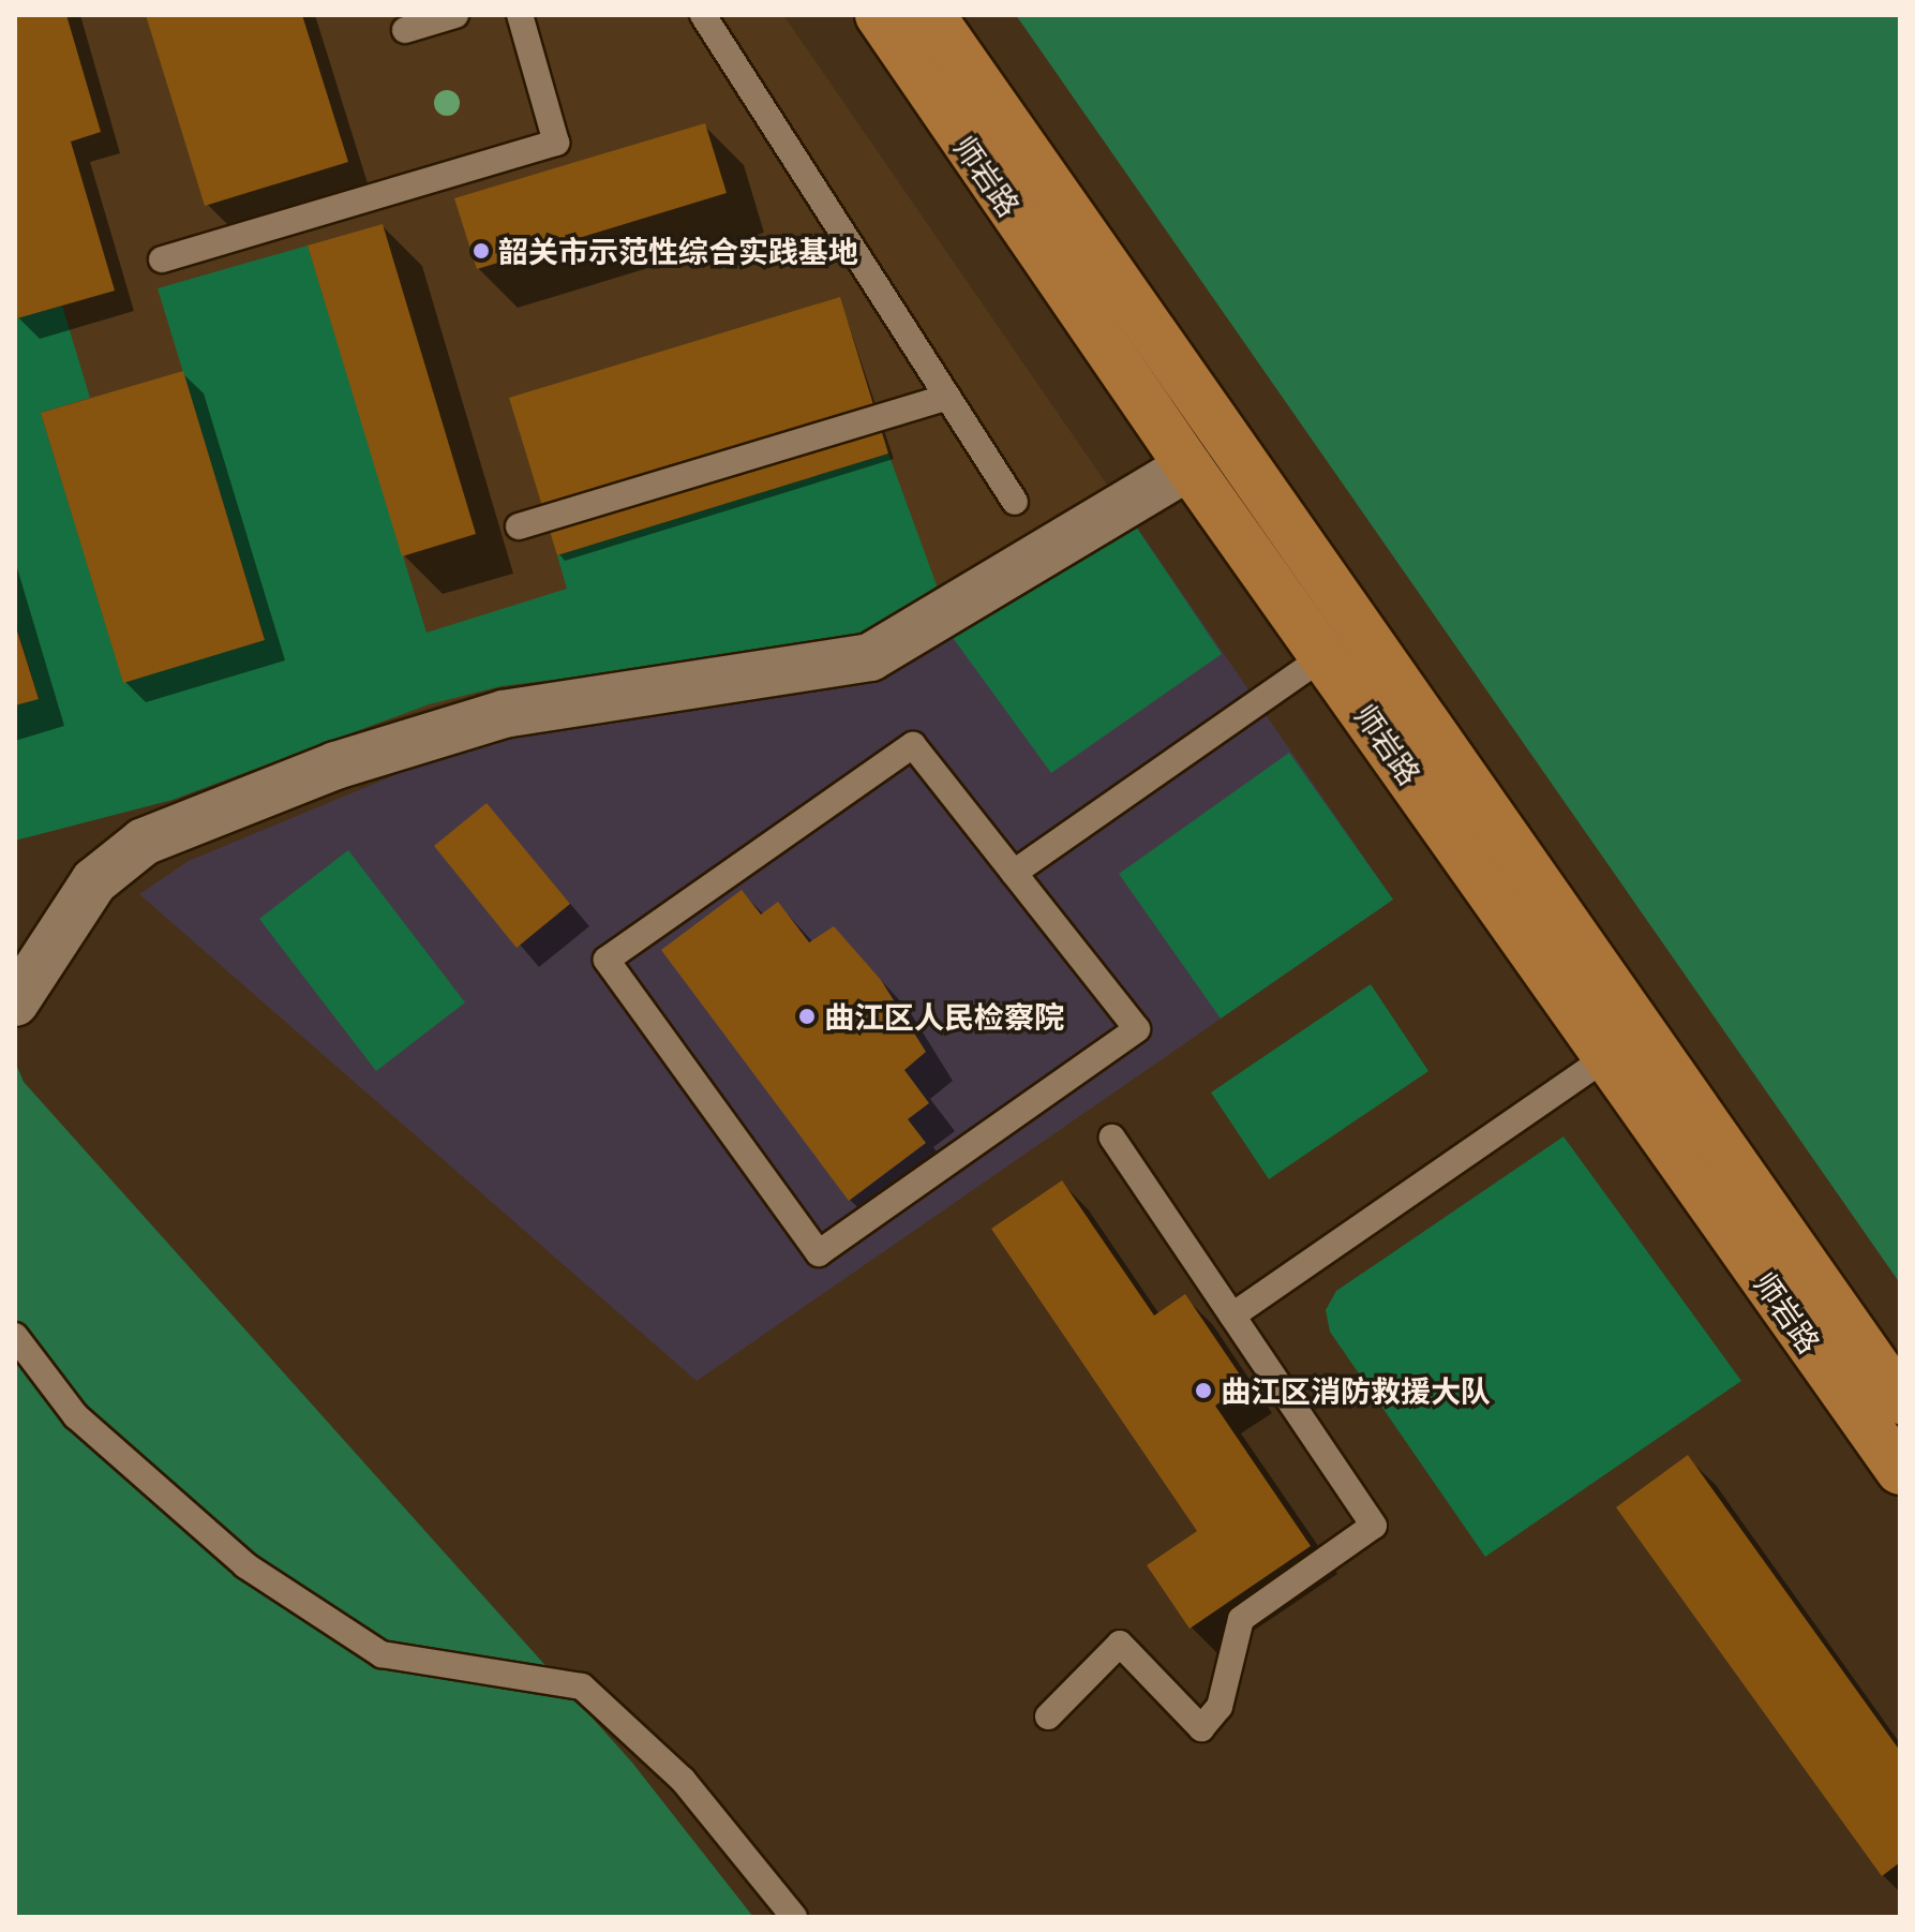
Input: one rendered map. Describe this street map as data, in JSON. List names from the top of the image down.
{
  "streets": {
    "main road": ["师岩路"]
  },
  "places": ["韶关市示范性综合实践基地", "曲江区人民检察院", "曲江区消防救援大队"]
}
